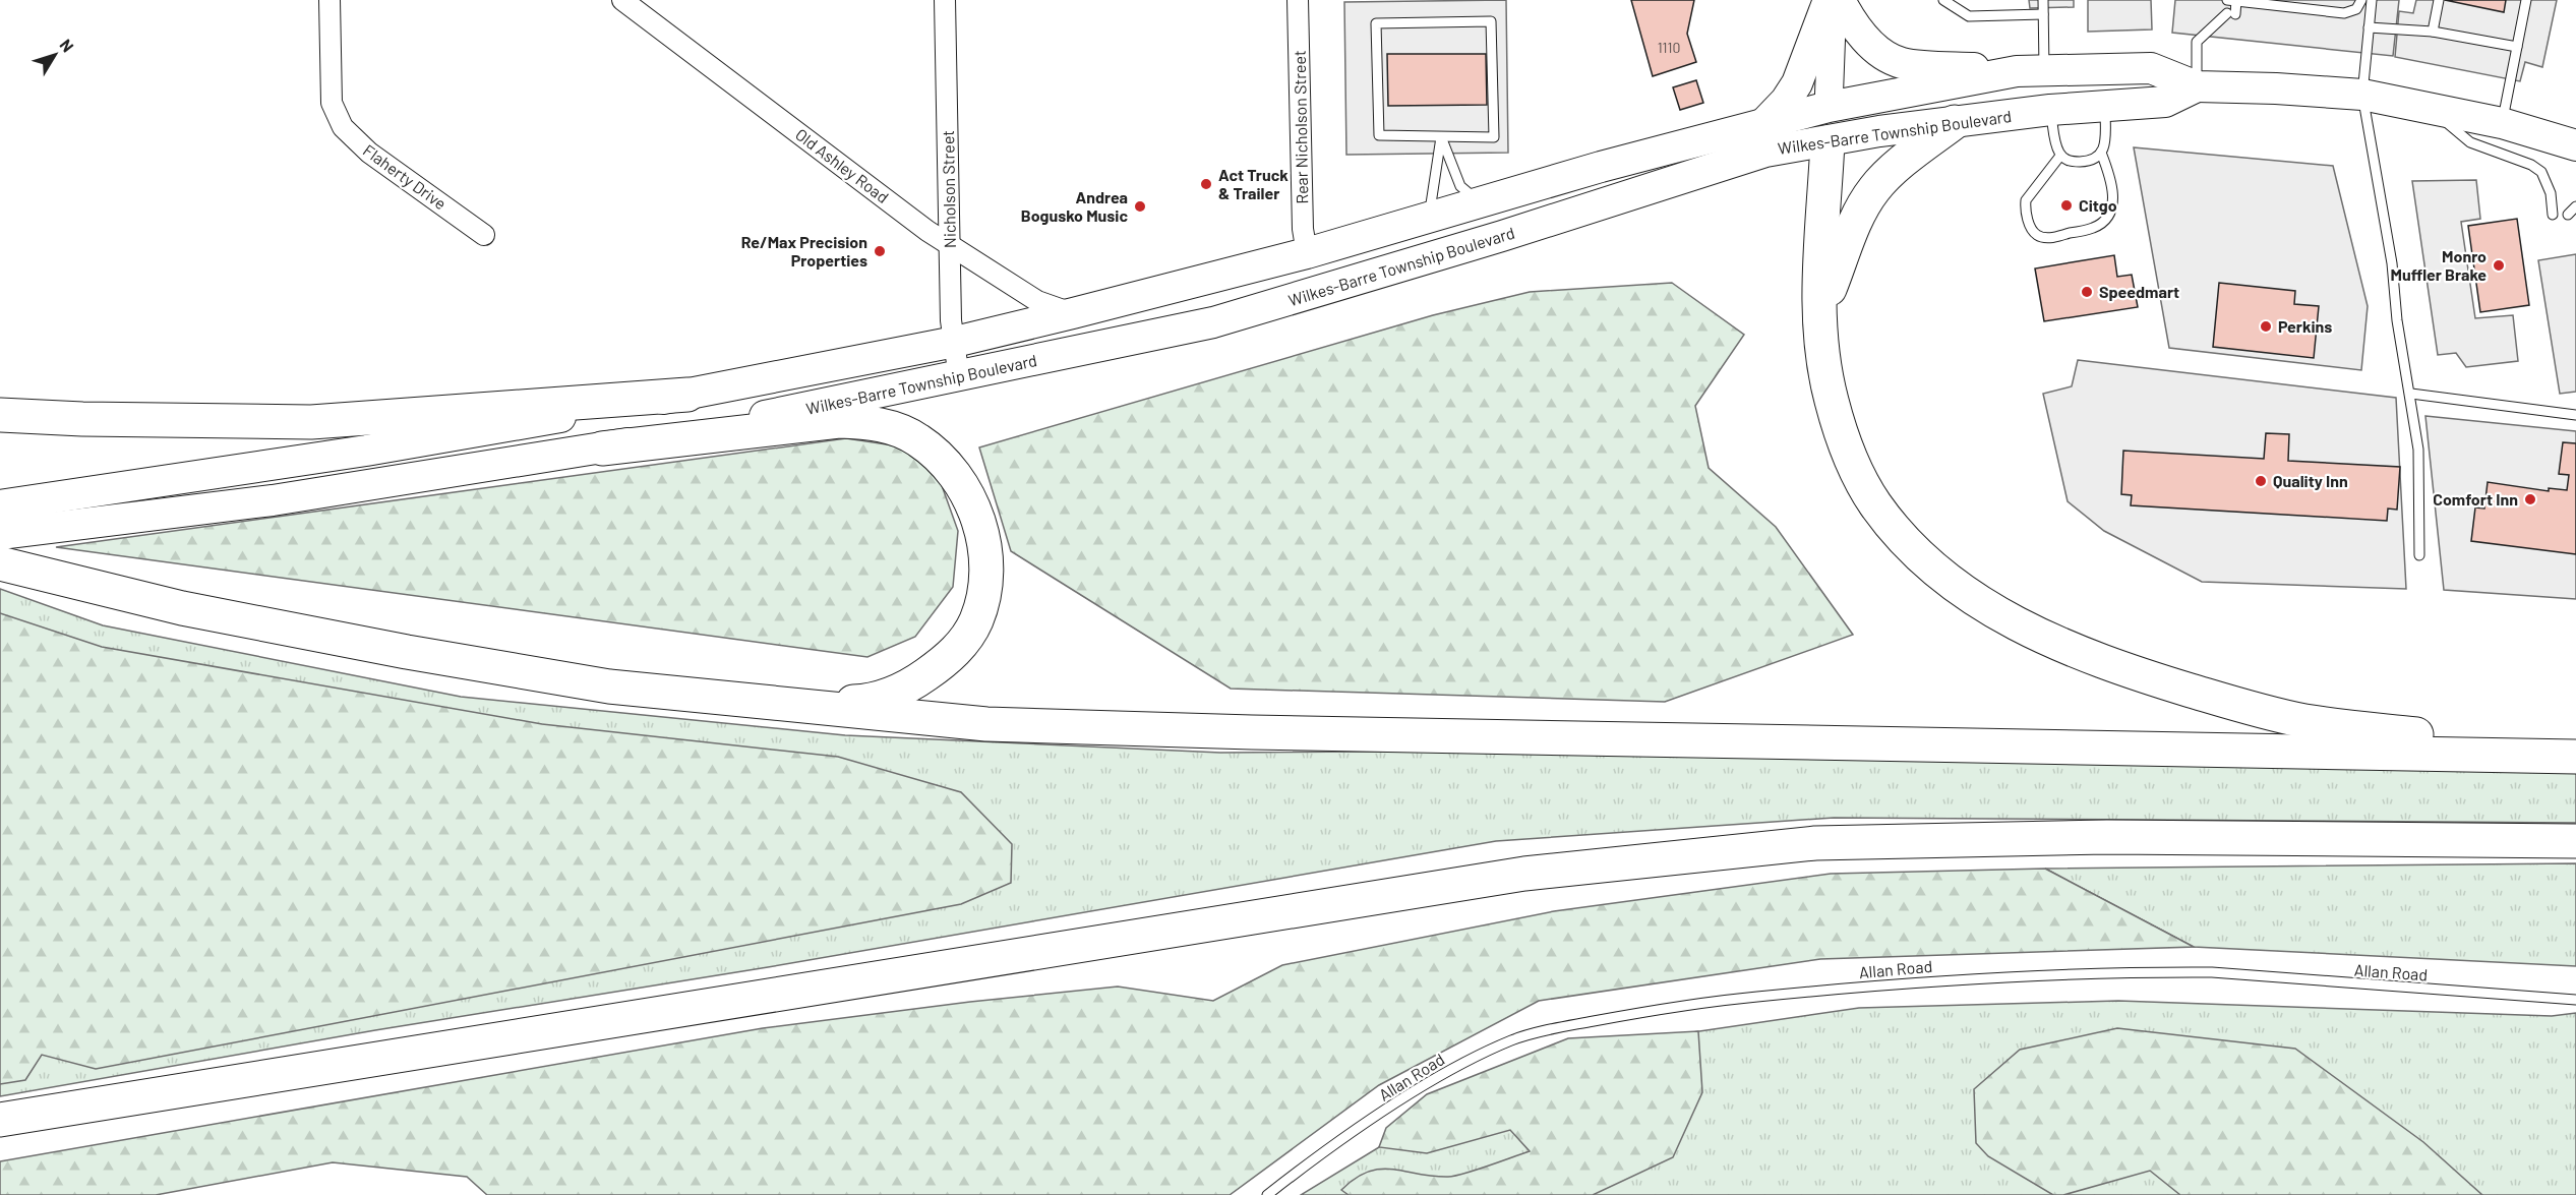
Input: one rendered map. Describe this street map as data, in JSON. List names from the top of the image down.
{
  "streets": {
    "main road": ["Wilkes-Barre Township Boulevard"],
    "street": [
      "Rear Nicholson Street",
      "Old Ashley Road",
      "Flaherty Drive",
      "Nicholson Street"
    ],
    "lane": ["Allan Road"]
  },
  "crossings": [
    ["Rear Nicholson Street", "Wilkes-Barre Township Boulevard"],
    ["Wilkes-Barre Township Boulevard", "Old Ashley Road"],
    ["Wilkes-Barre Township Boulevard", "Nicholson Street"],
    ["Old Ashley Road", "Nicholson Street"]
  ],
  "places": [
    "Act Truck & Trailer",
    "Citgo",
    "Andrea Bogusko Music",
    "Re/Max Precision Properties",
    "Monro Muffler Brake",
    "Speedmart",
    "Perkins",
    "Quality Inn",
    "Comfort Inn"
  ],
  "house_numbers": ["1110"],
  "north": "top right"
}
